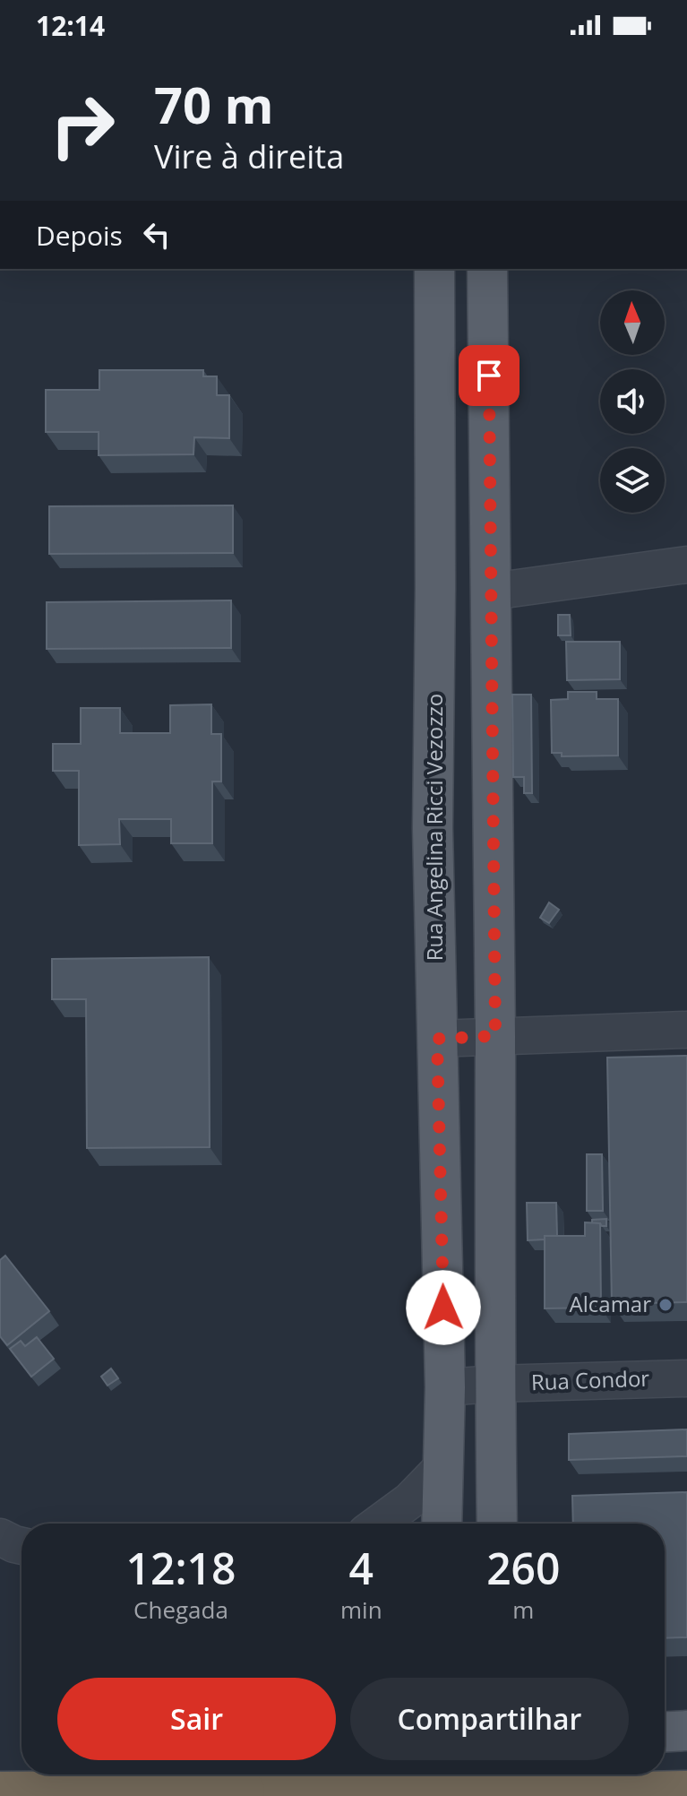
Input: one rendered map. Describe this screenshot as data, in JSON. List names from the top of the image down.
{
  "streets": {
    "main road": ["Rua Angelina Ricci Vezozzo"],
    "street": ["Rua Condor"]
  },
  "crossings": [
    ["Rua Angelina Ricci Vezozzo", "Rua Condor"]
  ],
  "places": ["Alcamar"],
  "north": "top",
  "page": {
    "status": "12:14",
    "turn": ["70 m", "Vire à direita"],
    "then": "Depois",
    "eta": [
      "12:18",
      "Chegada",
      "4",
      "min",
      "260",
      "m"
    ],
    "buttons": ["Sair", "Compartilhar"]
  }
}
